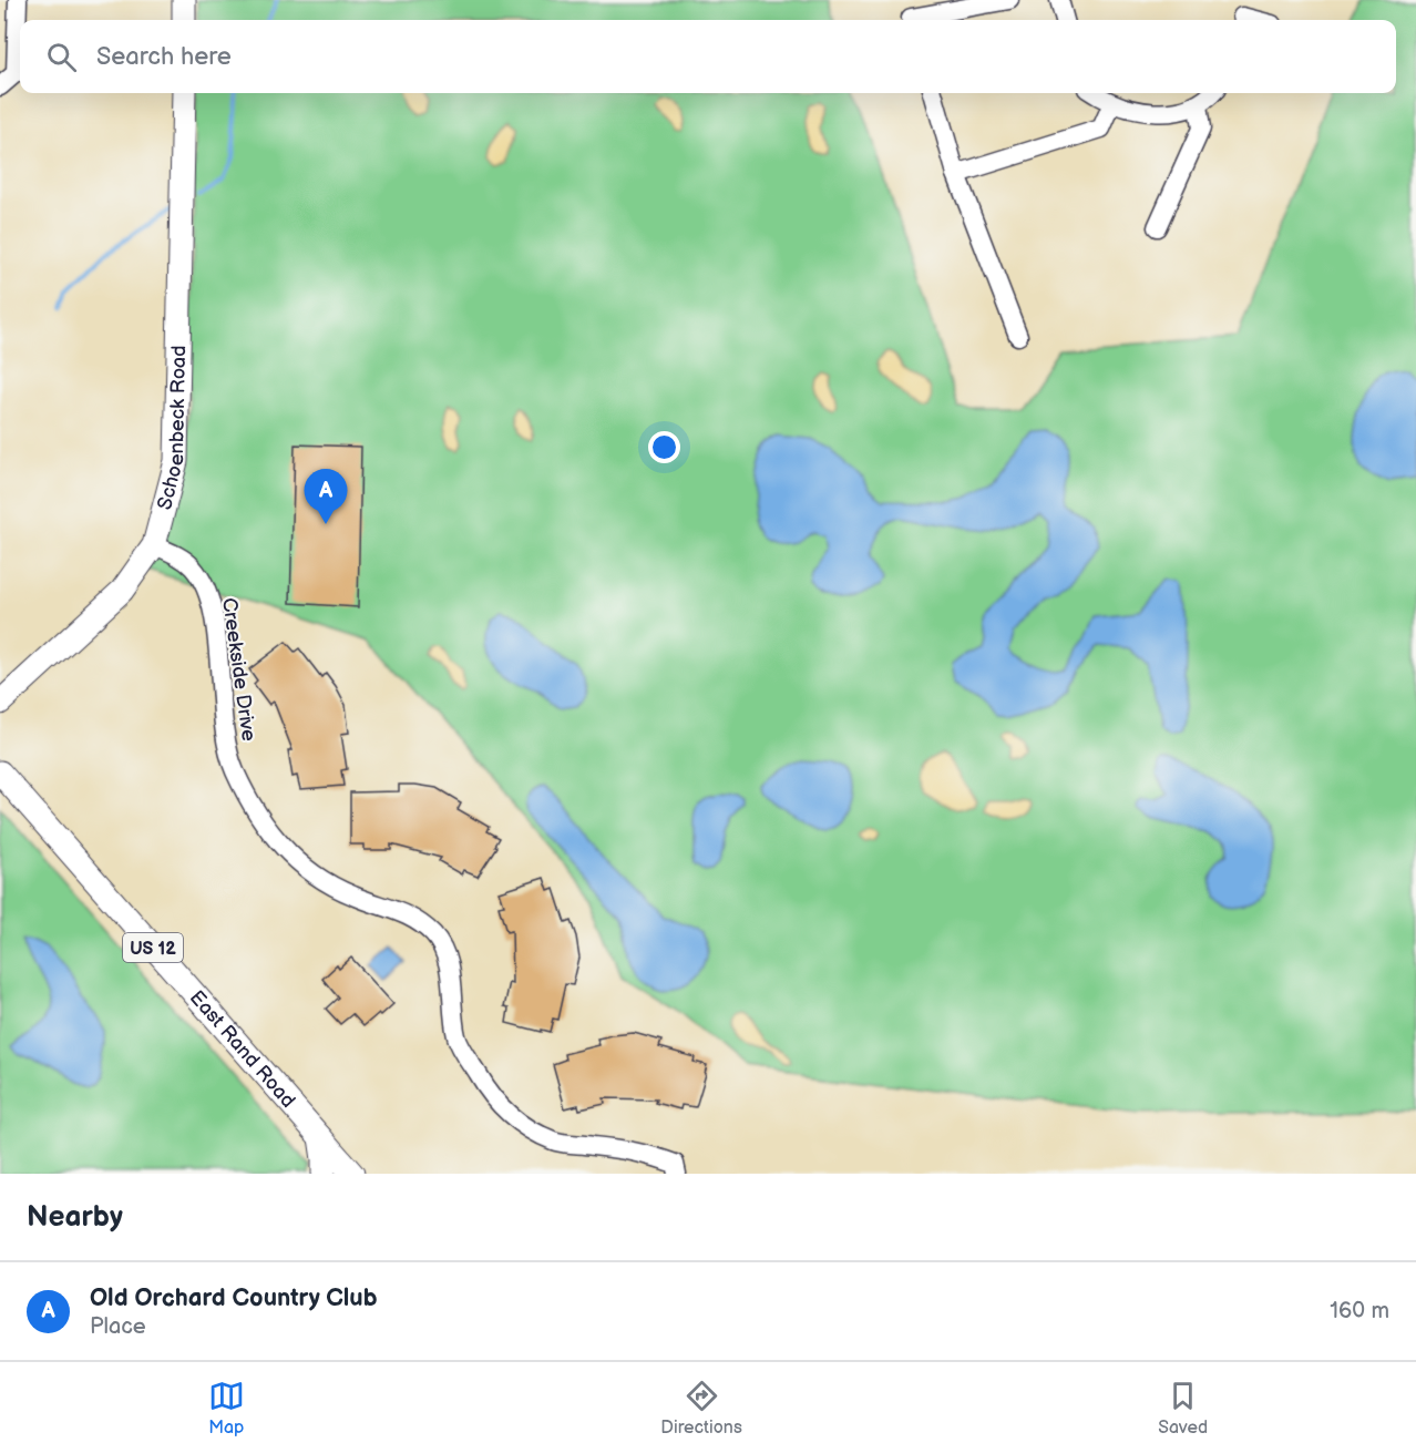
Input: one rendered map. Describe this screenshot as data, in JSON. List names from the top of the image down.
{
  "streets": {
    "main road": ["Schoenbeck Road", "US 12", "East Rand Road"],
    "street": ["Creekside Drive"]
  },
  "crossings": [
    ["Schoenbeck Road", "Creekside Drive"]
  ],
  "page": {
    "search": "Search here",
    "pins": "A",
    "heading": "Nearby",
    "list": [
      {
        "mark": "A",
        "name": "Old Orchard Country Club",
        "note": "Place",
        "value": "160 m"
      }
    ],
    "nav": ["Map", "Directions", "Saved"]
  }
}
